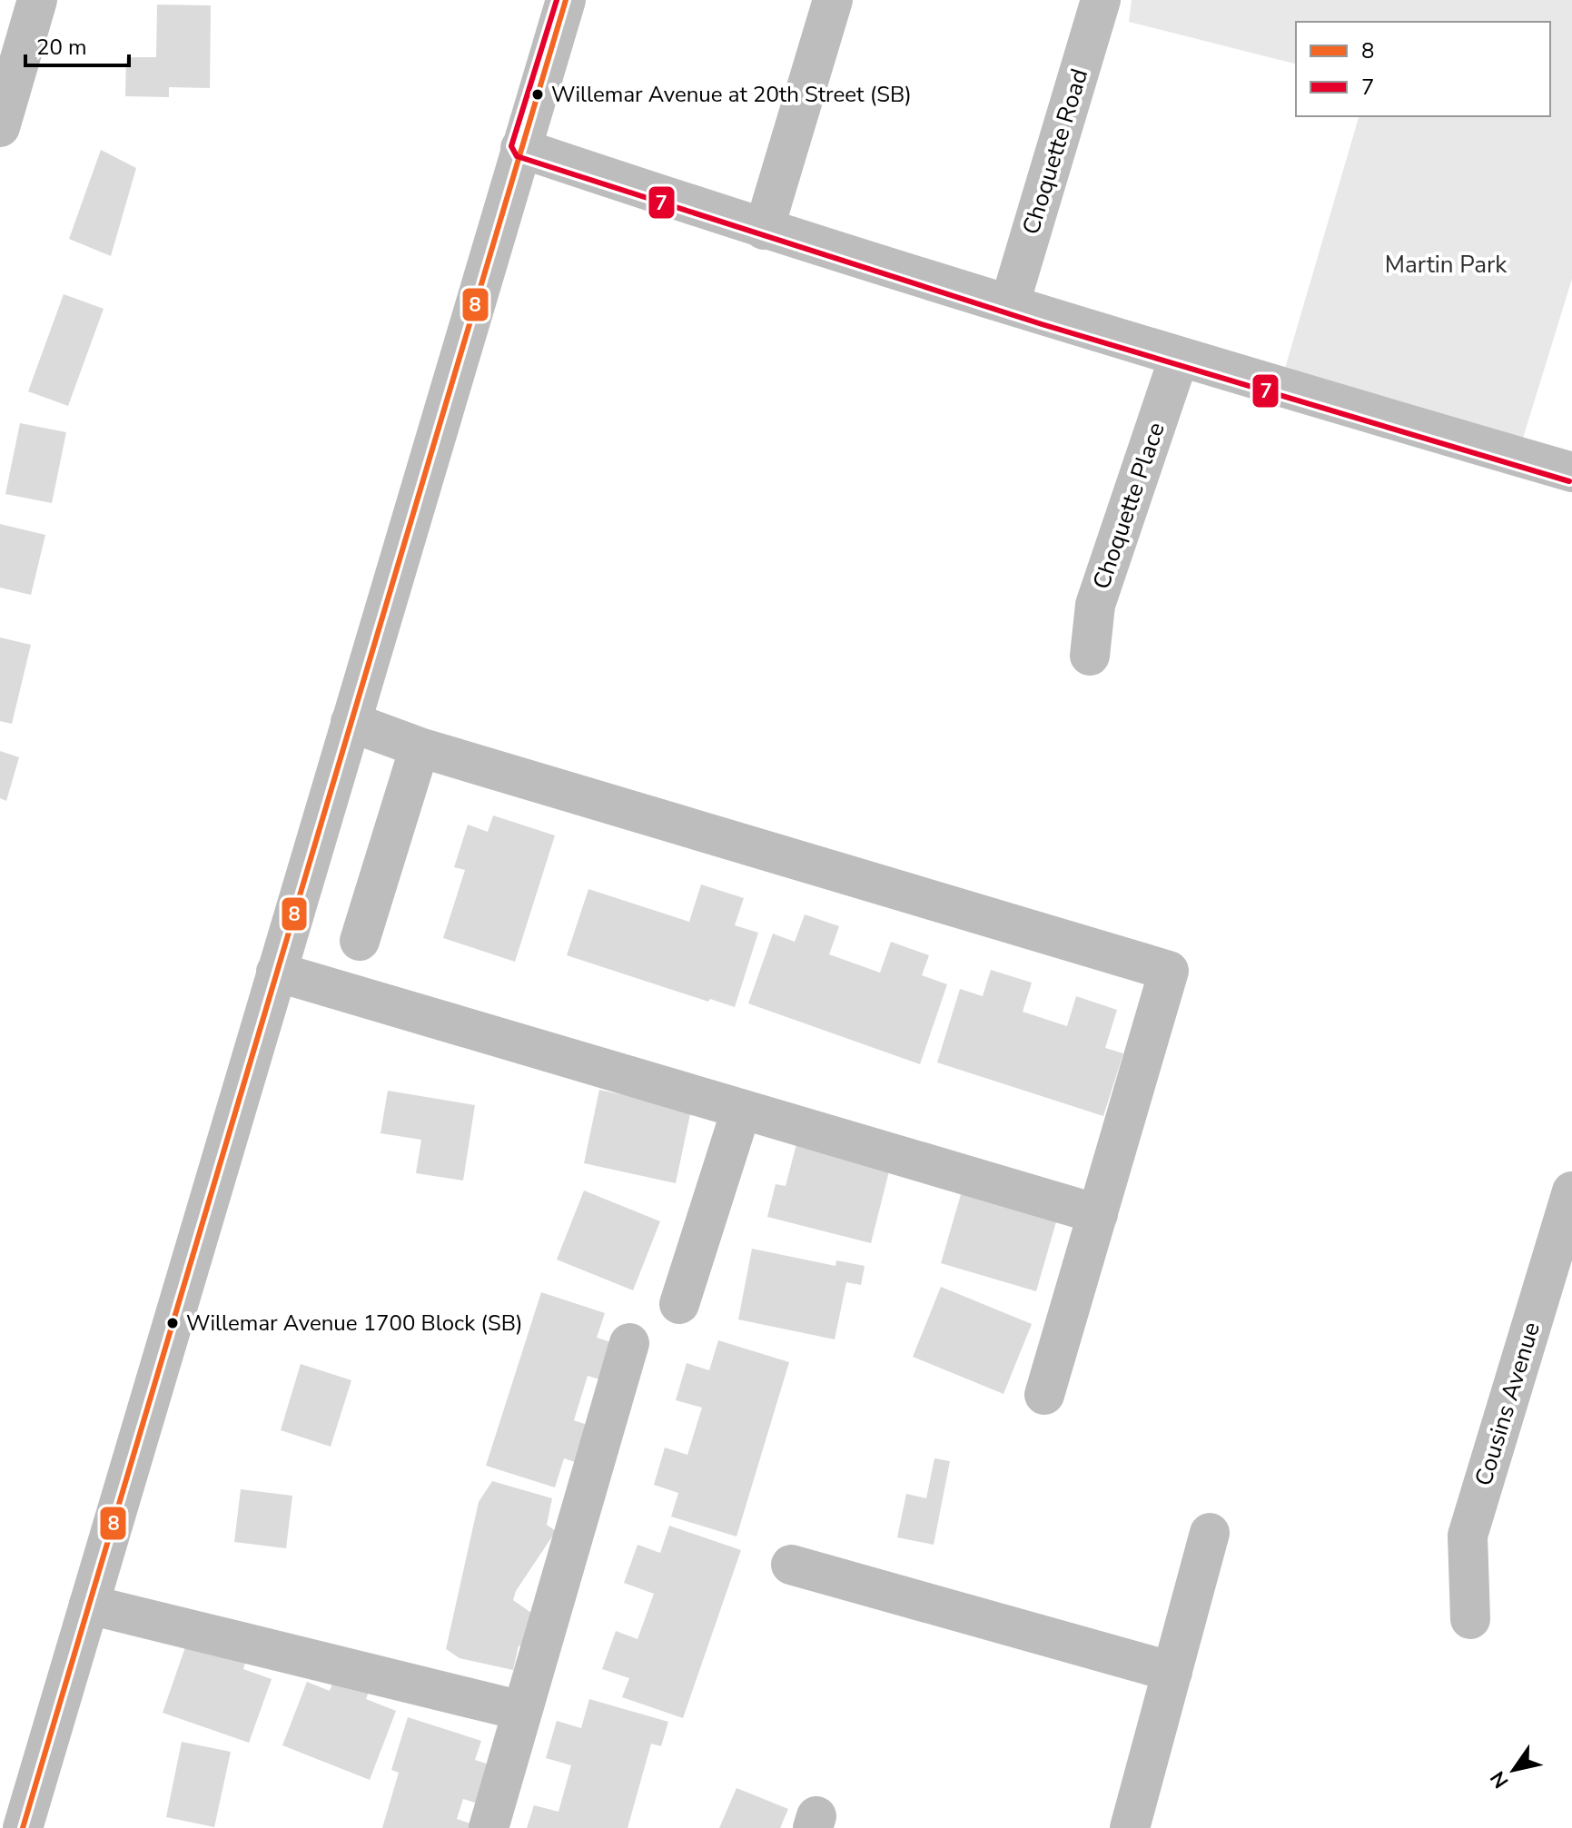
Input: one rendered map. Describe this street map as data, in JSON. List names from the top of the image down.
{
  "streets": {
    "street": ["Choquette Road", "Choquette Place", "Cousins Avenue"]
  },
  "parks": ["Martin Park"],
  "places": ["Willemar Avenue at 20th Street (SB)", "Willemar Avenue 1700 Block (SB)"],
  "lines": ["transit line 8", "transit line 7"],
  "legend": ["8", "7"],
  "scale_bar": "20 m",
  "north": "bottom left"
}
